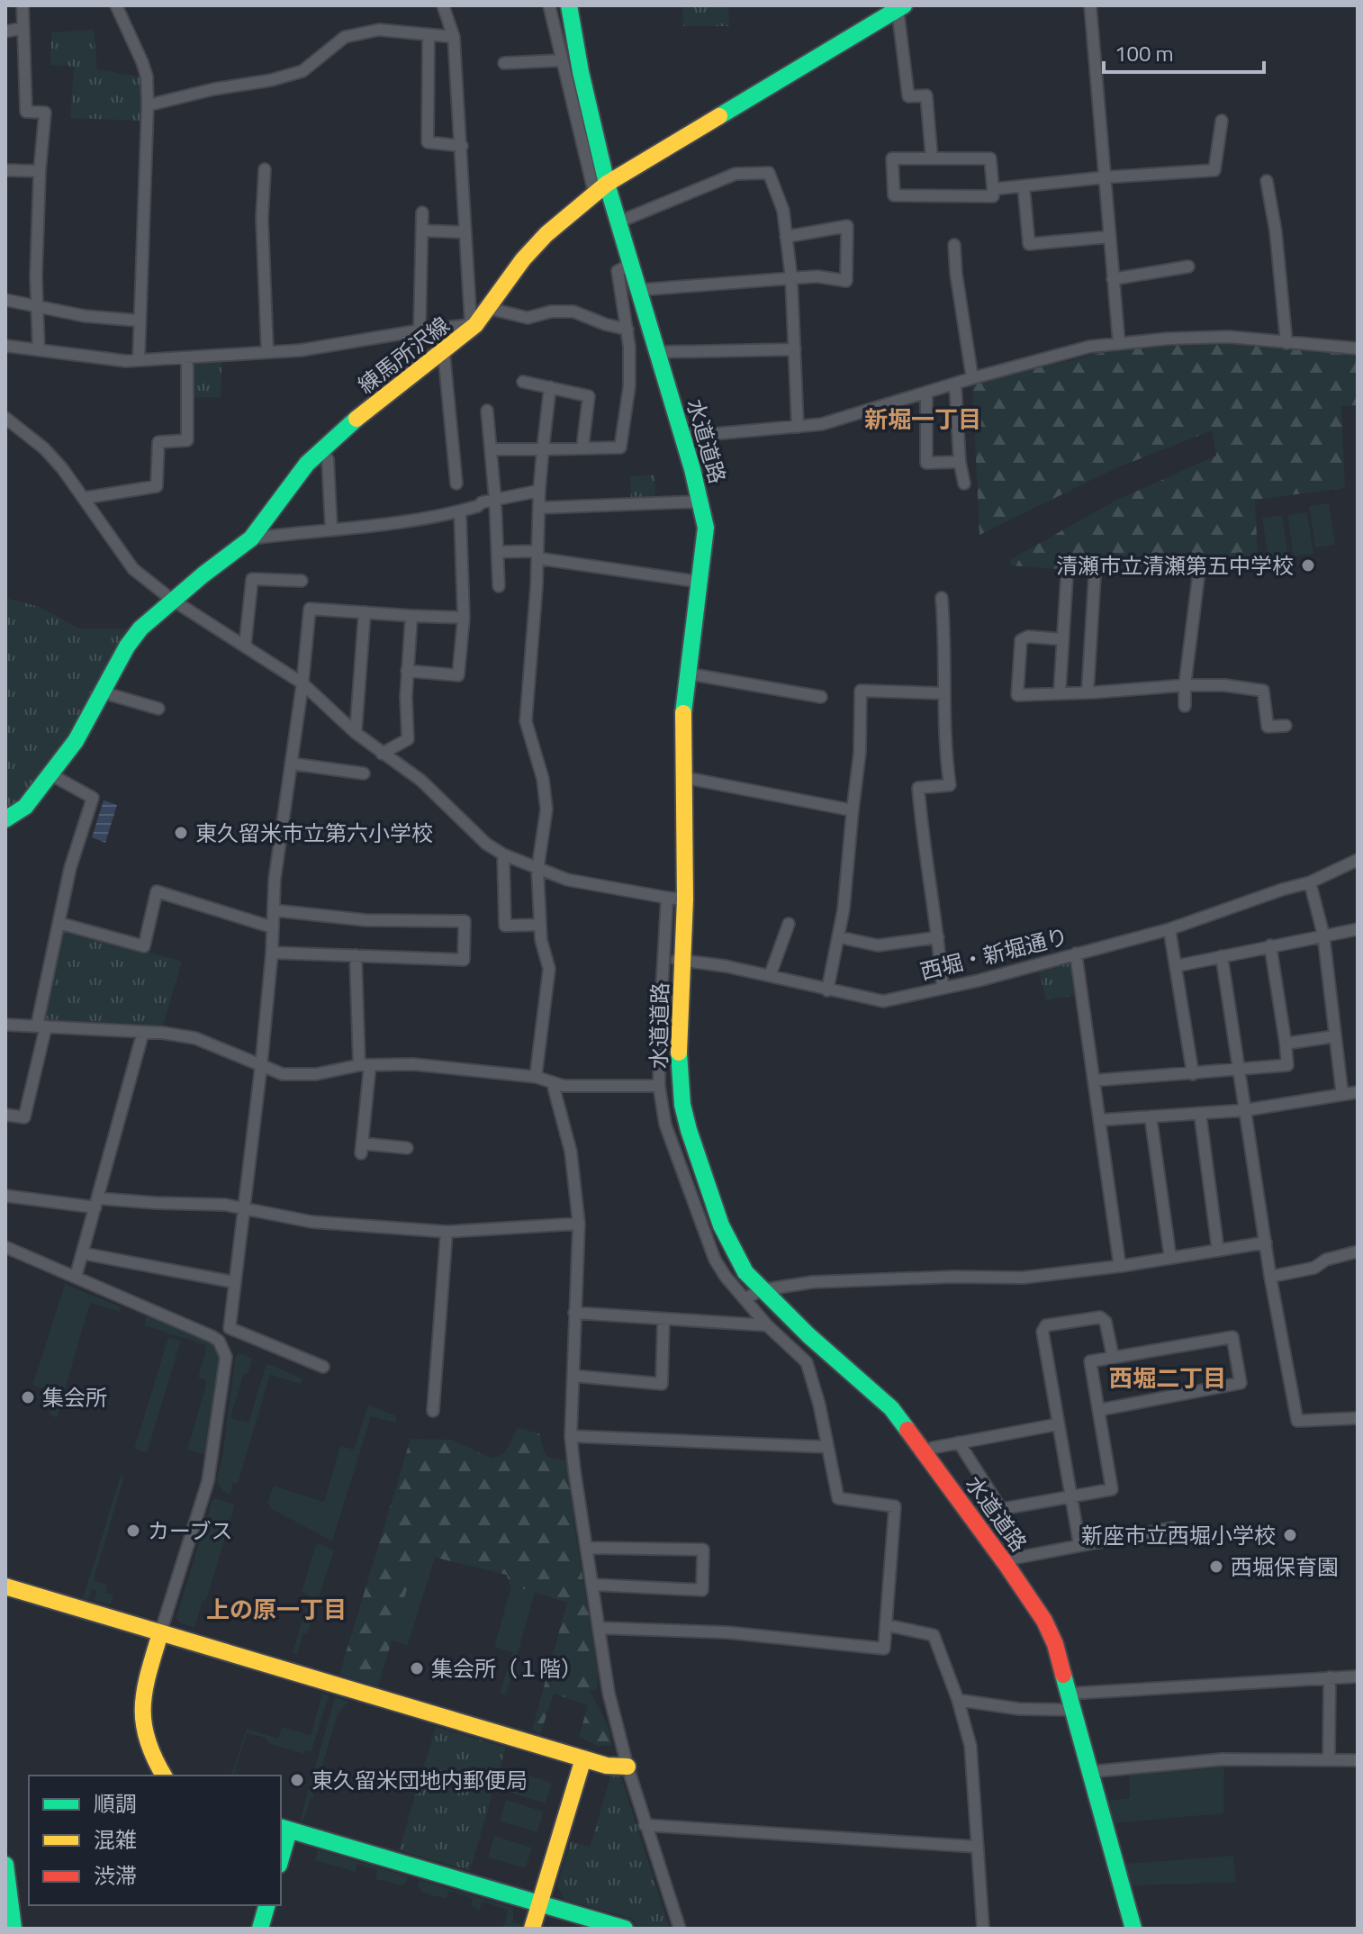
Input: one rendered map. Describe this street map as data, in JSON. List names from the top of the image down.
{
  "streets": {
    "street": ["練馬所沢線", "水道道路", "西堀・新堀通り"]
  },
  "crossings": [
    ["練馬所沢線", "水道道路"],
    ["水道道路", "西堀・新堀通り"]
  ],
  "districts": ["新堀一丁目", "西堀二丁目", "上の原一丁目"],
  "places": [
    "清瀬市立清瀬第五中学校",
    "東久留米市立第六小学校",
    "集会所",
    "カーブス",
    "新座市立西堀小学校",
    "西堀保育園",
    "集会所（１階）",
    "東久留米団地内郵便局"
  ],
  "legend": ["順調", "混雑", "渋滞"],
  "scale_bar": "100 m"
}
